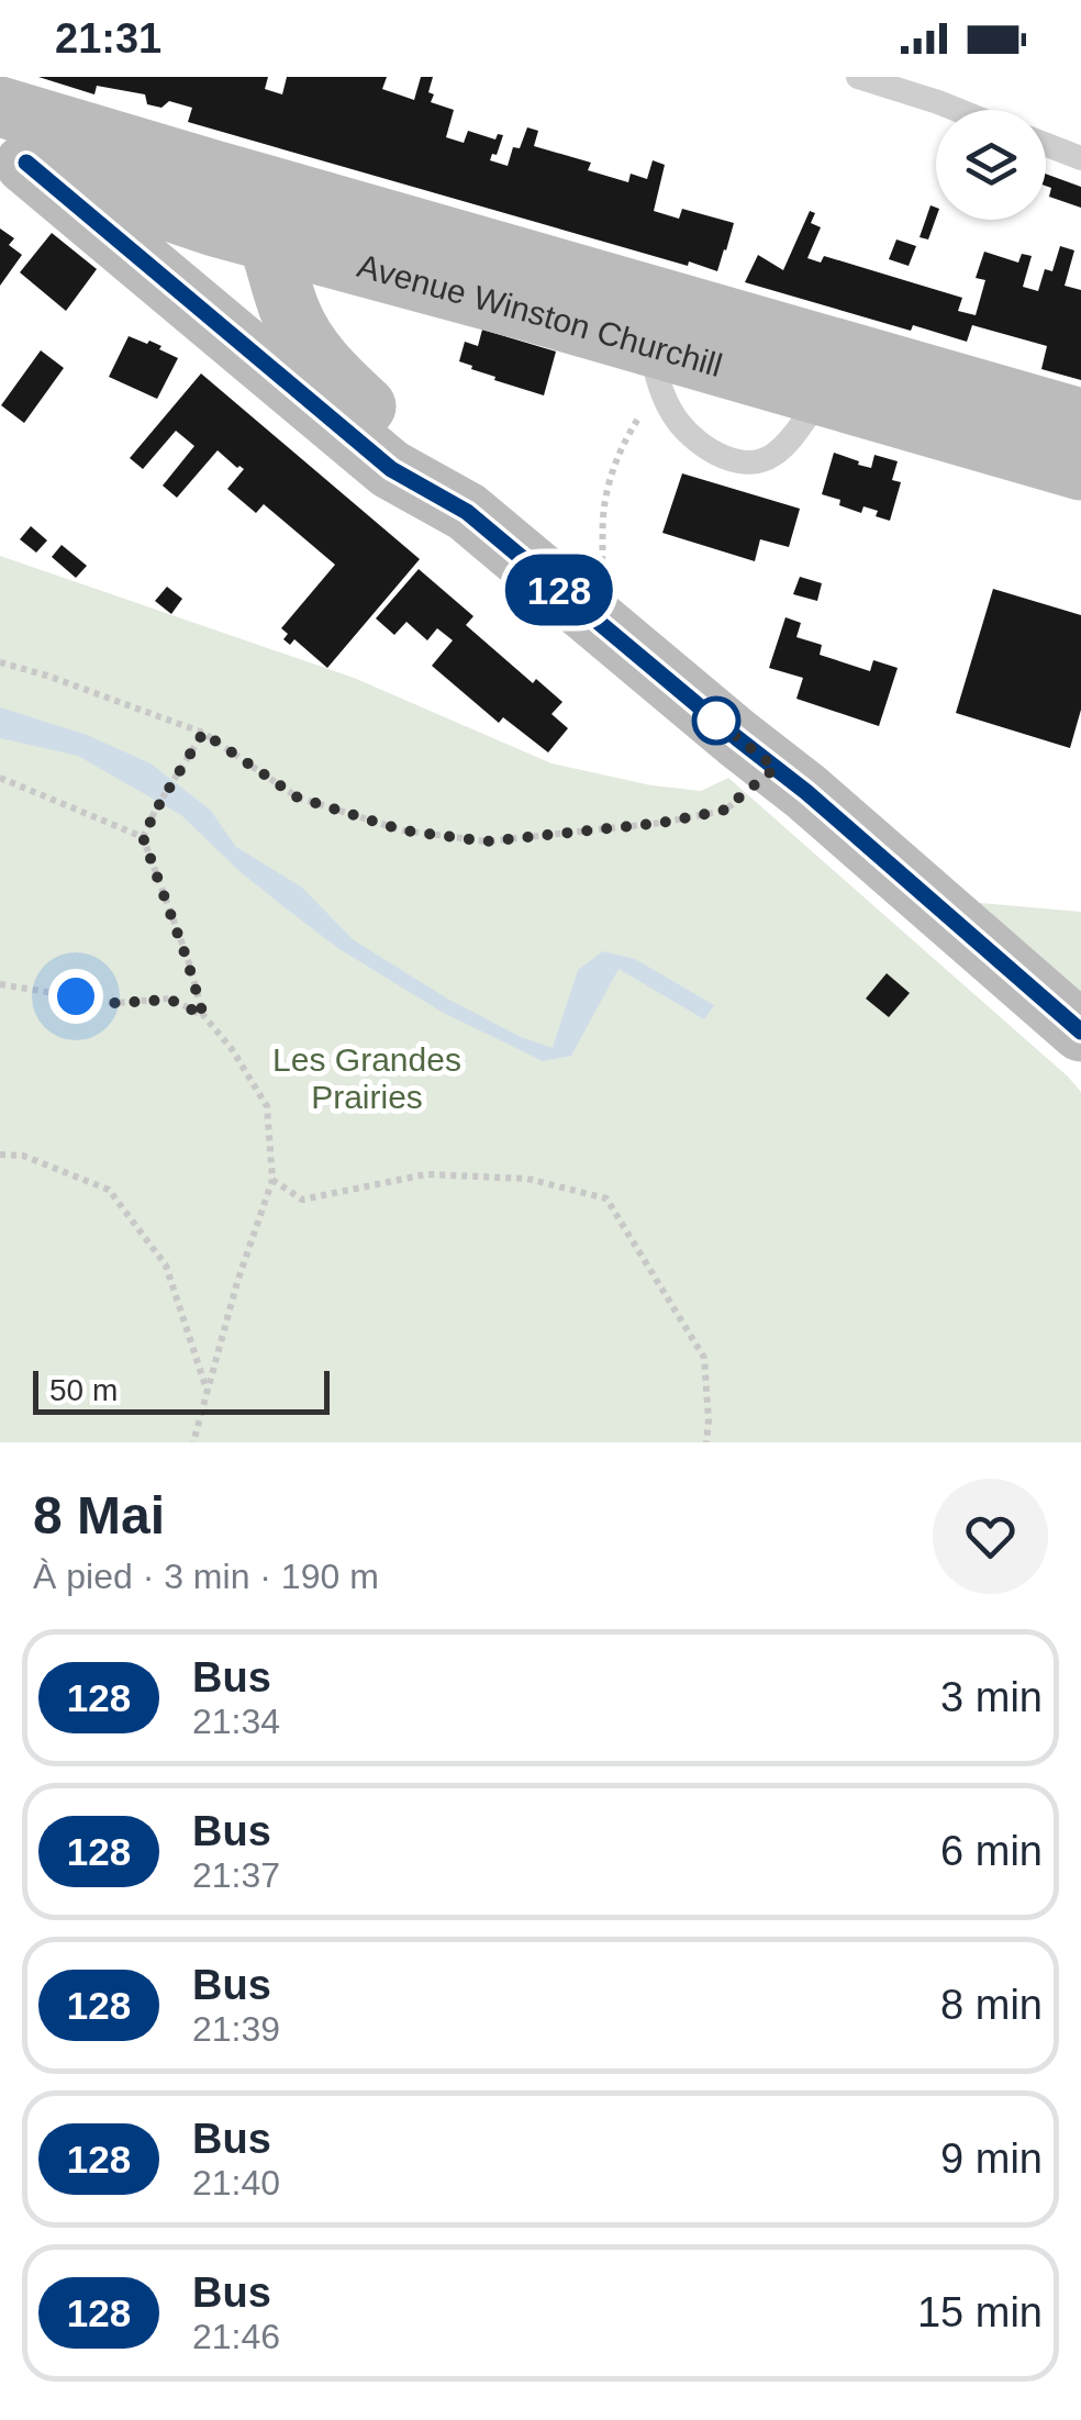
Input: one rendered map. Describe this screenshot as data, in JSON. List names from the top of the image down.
{
  "streets": {
    "main road": ["Avenue Winston Churchill"]
  },
  "parks": ["Les Grandes Prairies"],
  "lines": ["bus line 128"],
  "scale_bar": "50 m",
  "page": {
    "status": "21:31",
    "on_map": "128",
    "scale": "50 m",
    "heading": ["8 Mai", "À pied · 3 min · 190 m"],
    "list": [
      {
        "mark": "128",
        "name": "Bus",
        "note": "21:34",
        "value": "3 min"
      },
      {
        "mark": "128",
        "name": "Bus",
        "note": "21:37",
        "value": "6 min"
      },
      {
        "mark": "128",
        "name": "Bus",
        "note": "21:39",
        "value": "8 min"
      },
      {
        "mark": "128",
        "name": "Bus",
        "note": "21:40",
        "value": "9 min"
      },
      {
        "mark": "128",
        "name": "Bus",
        "note": "21:46",
        "value": "15 min"
      }
    ]
  }
}
